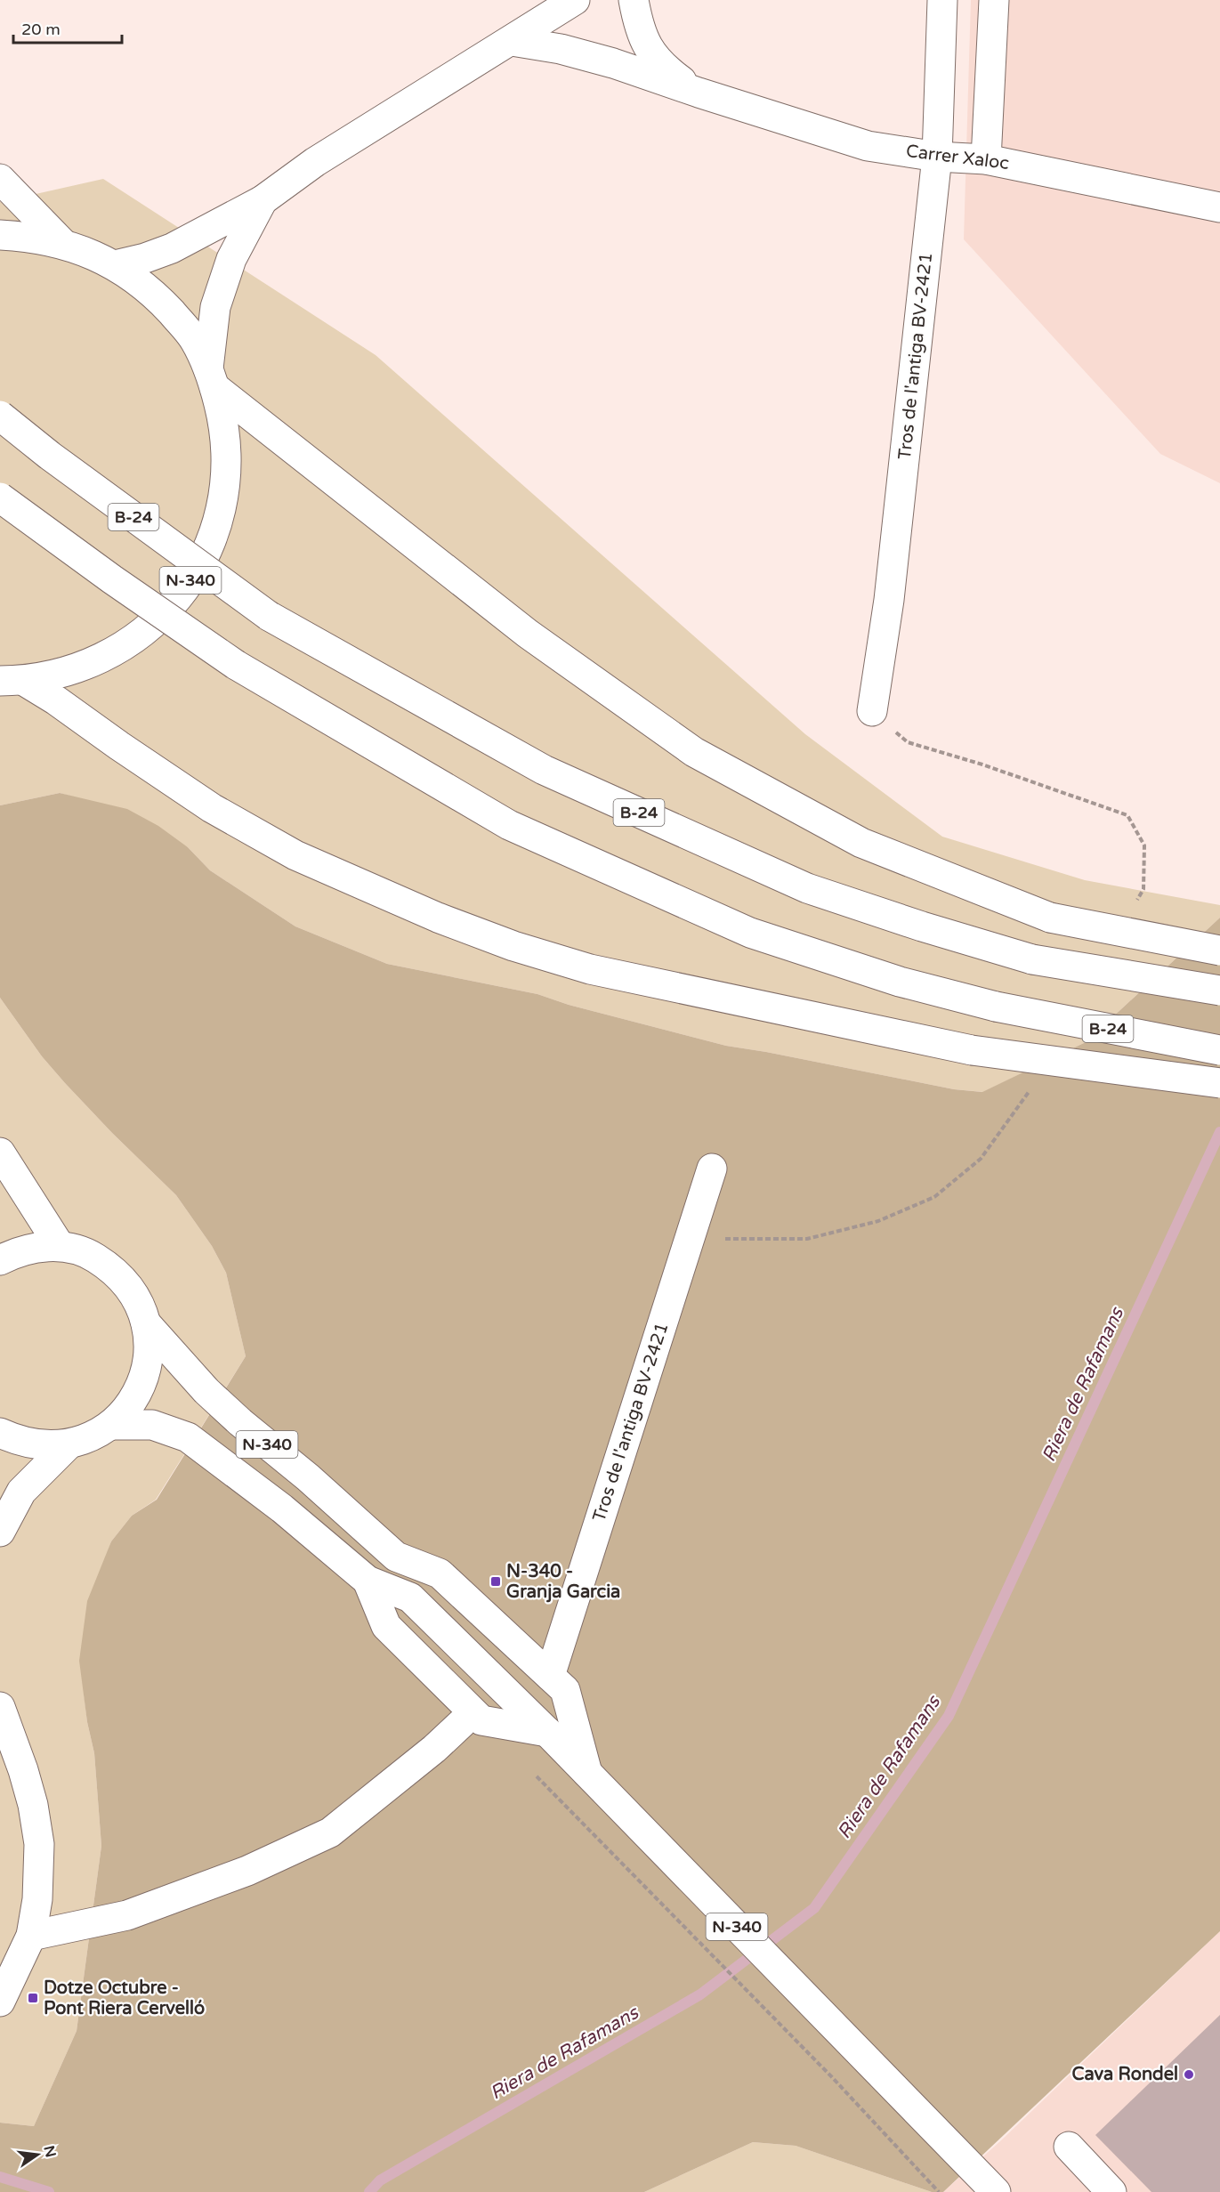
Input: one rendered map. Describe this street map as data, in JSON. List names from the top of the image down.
{
  "streets": {
    "main road": [
      "Carrer Xaloc",
      "Tros de l'antiga BV-2421",
      "B-24",
      "N-340"
    ]
  },
  "crossings": [
    ["Carrer Xaloc", "Tros de l'antiga BV-2421"]
  ],
  "water": ["Riera de Rafamans"],
  "places": {
    "transit": ["N-340 - Granja Garcia", "Dotze Octubre - Pont Riera Cervelló"],
    "other": ["Cava Rondel"]
  },
  "scale_bar": "20 m",
  "north": "right"
}
